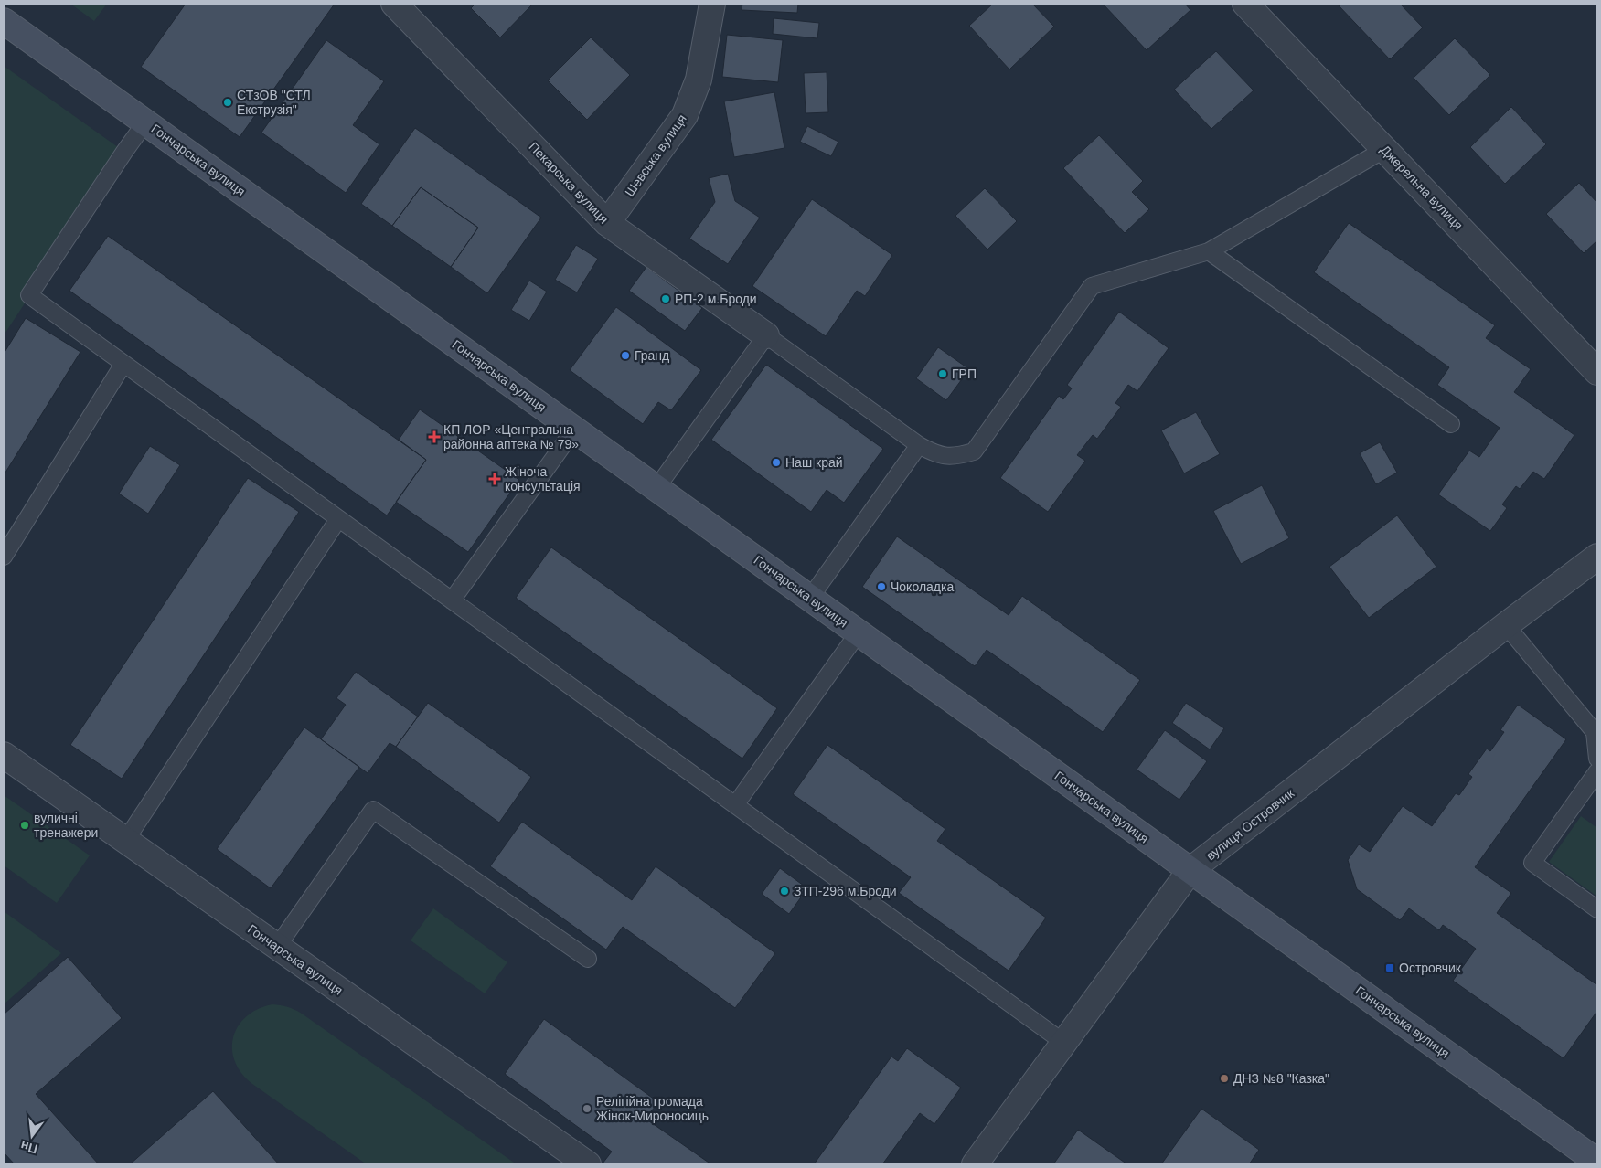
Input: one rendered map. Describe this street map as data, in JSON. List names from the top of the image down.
{
  "streets": {
    "main road": ["Гончарська вулиця"],
    "street": [
      "Шевська вулиця",
      "Пекарська вулиця",
      "Джерельна вулиця",
      "вулиця Островчик"
    ]
  },
  "crossings": [
    ["Шевська вулиця", "Пекарська вулиця"],
    ["Гончарська вулиця", "вулиця Островчик"]
  ],
  "places": {
    "other": [
      "СТзОВ \"СТЛ Екструзія\"",
      "РП-2 м.Броди",
      "Гранд",
      "ГРП",
      "Наш край",
      "Чоколадка",
      "вуличні тренажери",
      "ЗТП-296 м.Броди",
      "ДНЗ №8 \"Казка\"",
      "Релігійна громада Жінок-Мироносиць"
    ],
    "health": ["КП ЛОР «Центральна районна аптека № 79»", "Жіноча консультація"],
    "transit": ["Островчик"]
  },
  "north": "bottom"
}
